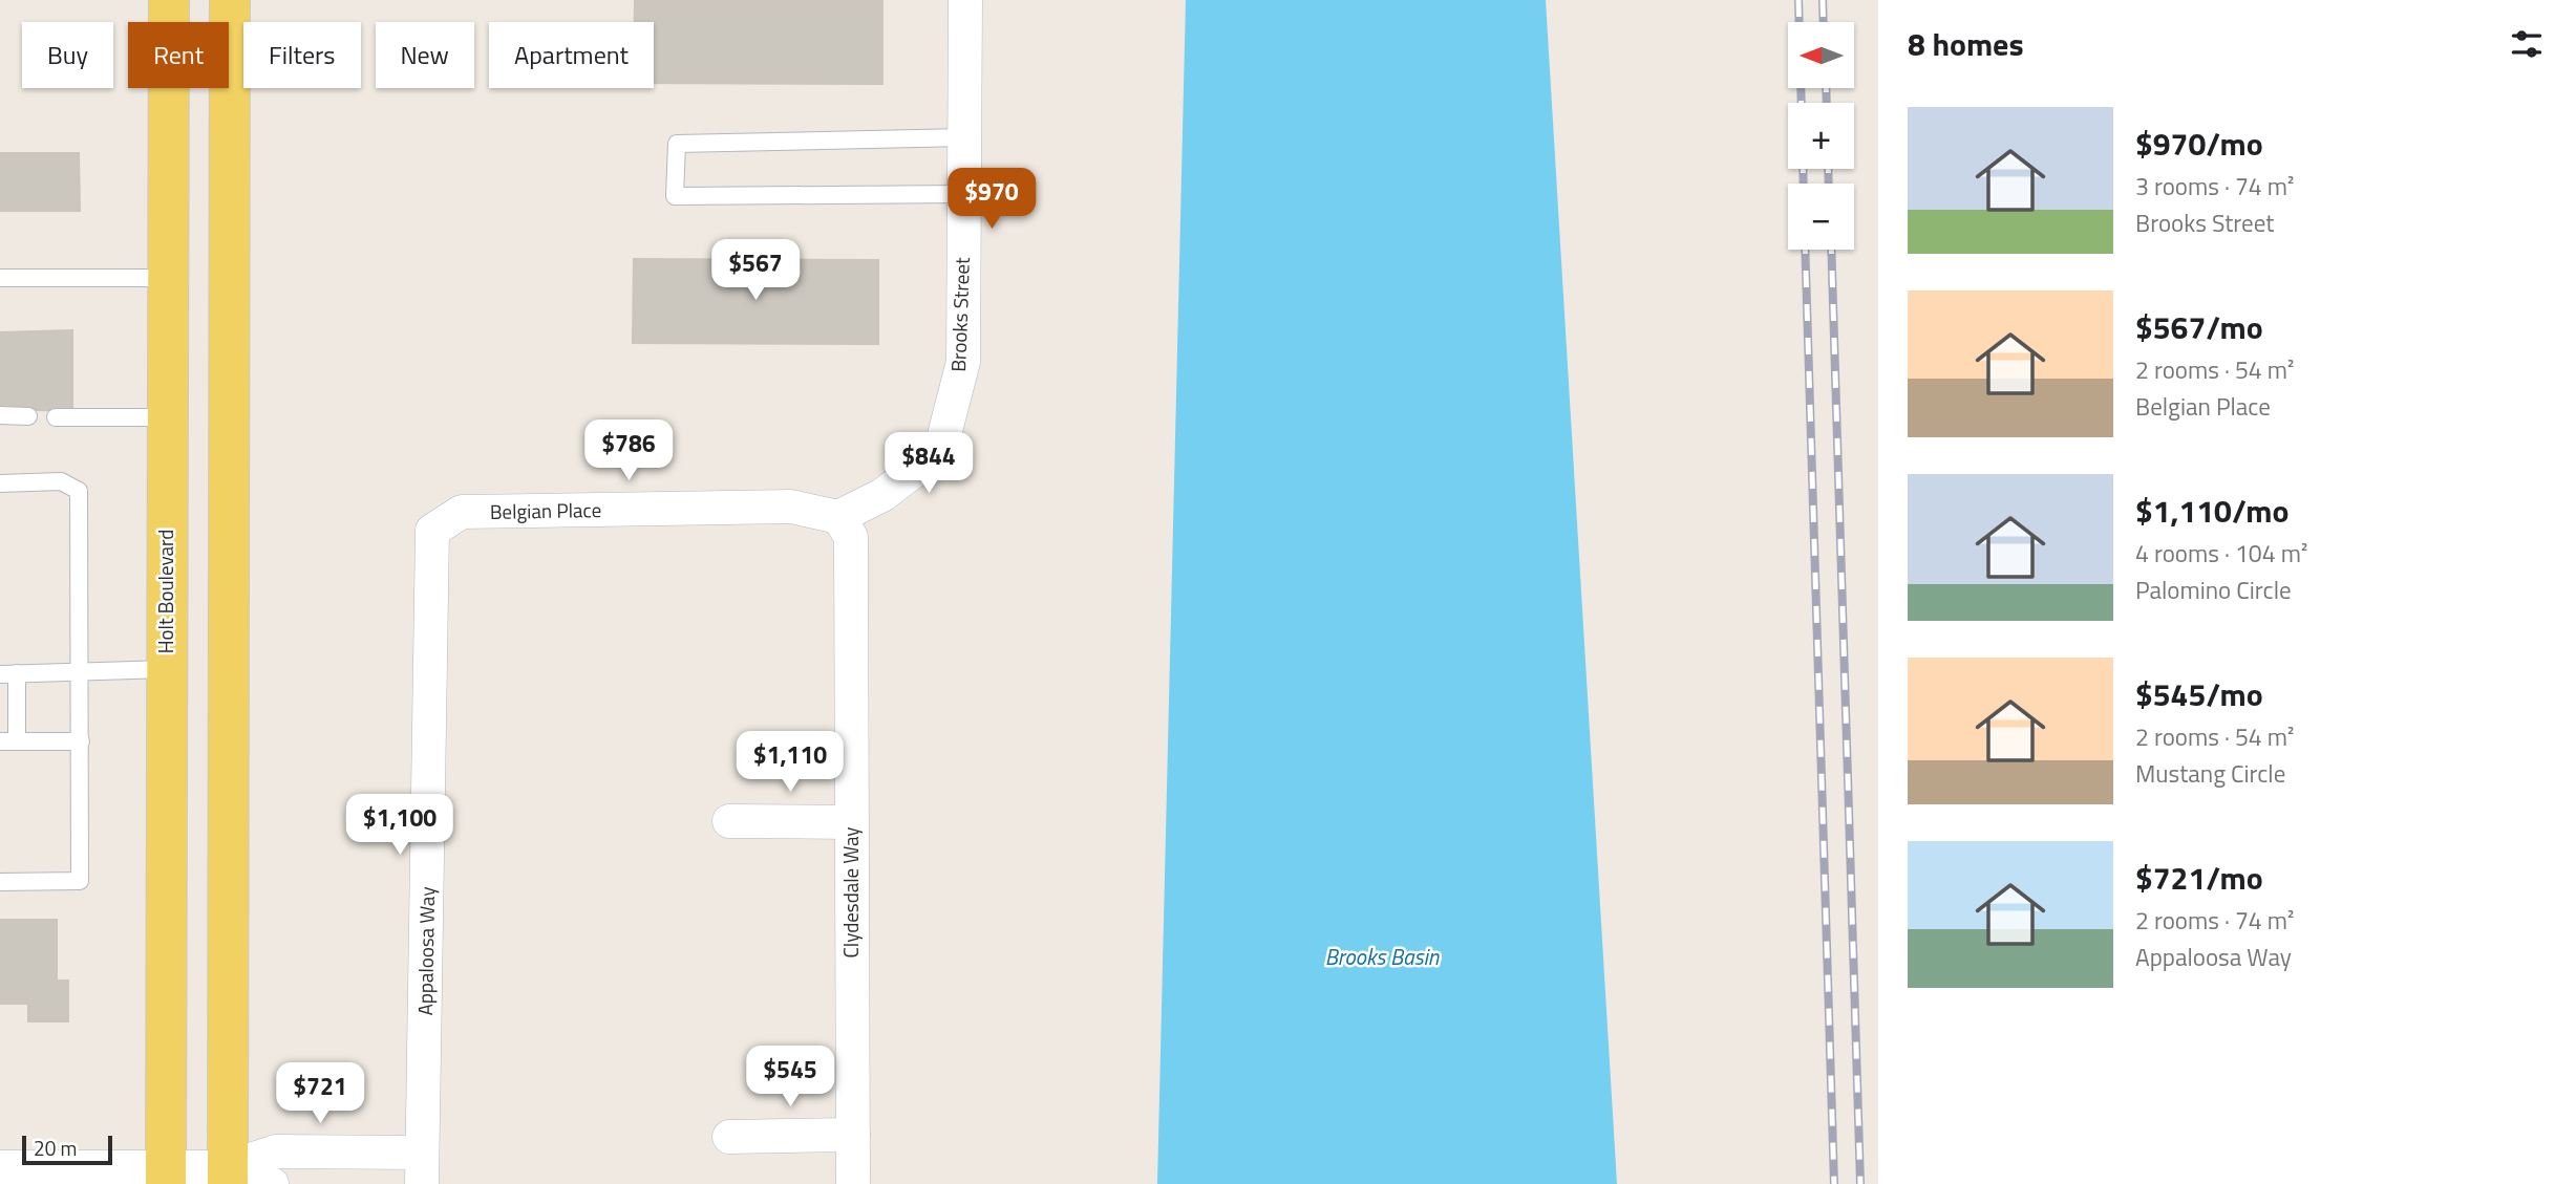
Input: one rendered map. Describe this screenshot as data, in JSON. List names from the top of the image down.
{
  "streets": {
    "main road": ["Holt Boulevard"],
    "street": [
      "Brooks Street",
      "Belgian Place",
      "Clydesdale Way",
      "Appaloosa Way"
    ]
  },
  "crossings": [
    ["Brooks Street", "Belgian Place"],
    ["Brooks Street", "Clydesdale Way"],
    ["Belgian Place", "Clydesdale Way"],
    ["Belgian Place", "Appaloosa Way"]
  ],
  "water": ["Brooks Basin"],
  "scale_bar": "20 m",
  "north": "left",
  "page": {
    "heading": "8 homes",
    "map_buttons": ["+", "−"],
    "chip": [
      "Buy",
      "Rent",
      "Filters",
      "New",
      "Apartment"
    ],
    "list": [
      {
        "name": "$970/mo",
        "note": "3 rooms · 74 m² · Brooks Street"
      },
      {
        "name": "$567/mo",
        "note": "2 rooms · 54 m² · Belgian Place"
      },
      {
        "name": "$1,110/mo",
        "note": "4 rooms · 104 m² · Palomino Circle"
      },
      {
        "name": "$545/mo",
        "note": "2 rooms · 54 m² · Mustang Circle"
      },
      {
        "name": "$721/mo",
        "note": "2 rooms · 74 m² · Appaloosa Way"
      }
    ],
    "price": [
      "$970",
      "$567",
      "$786",
      "$844",
      "$1,110",
      "$1,100",
      "$545",
      "$721"
    ],
    "scale": "20 m"
  }
}
